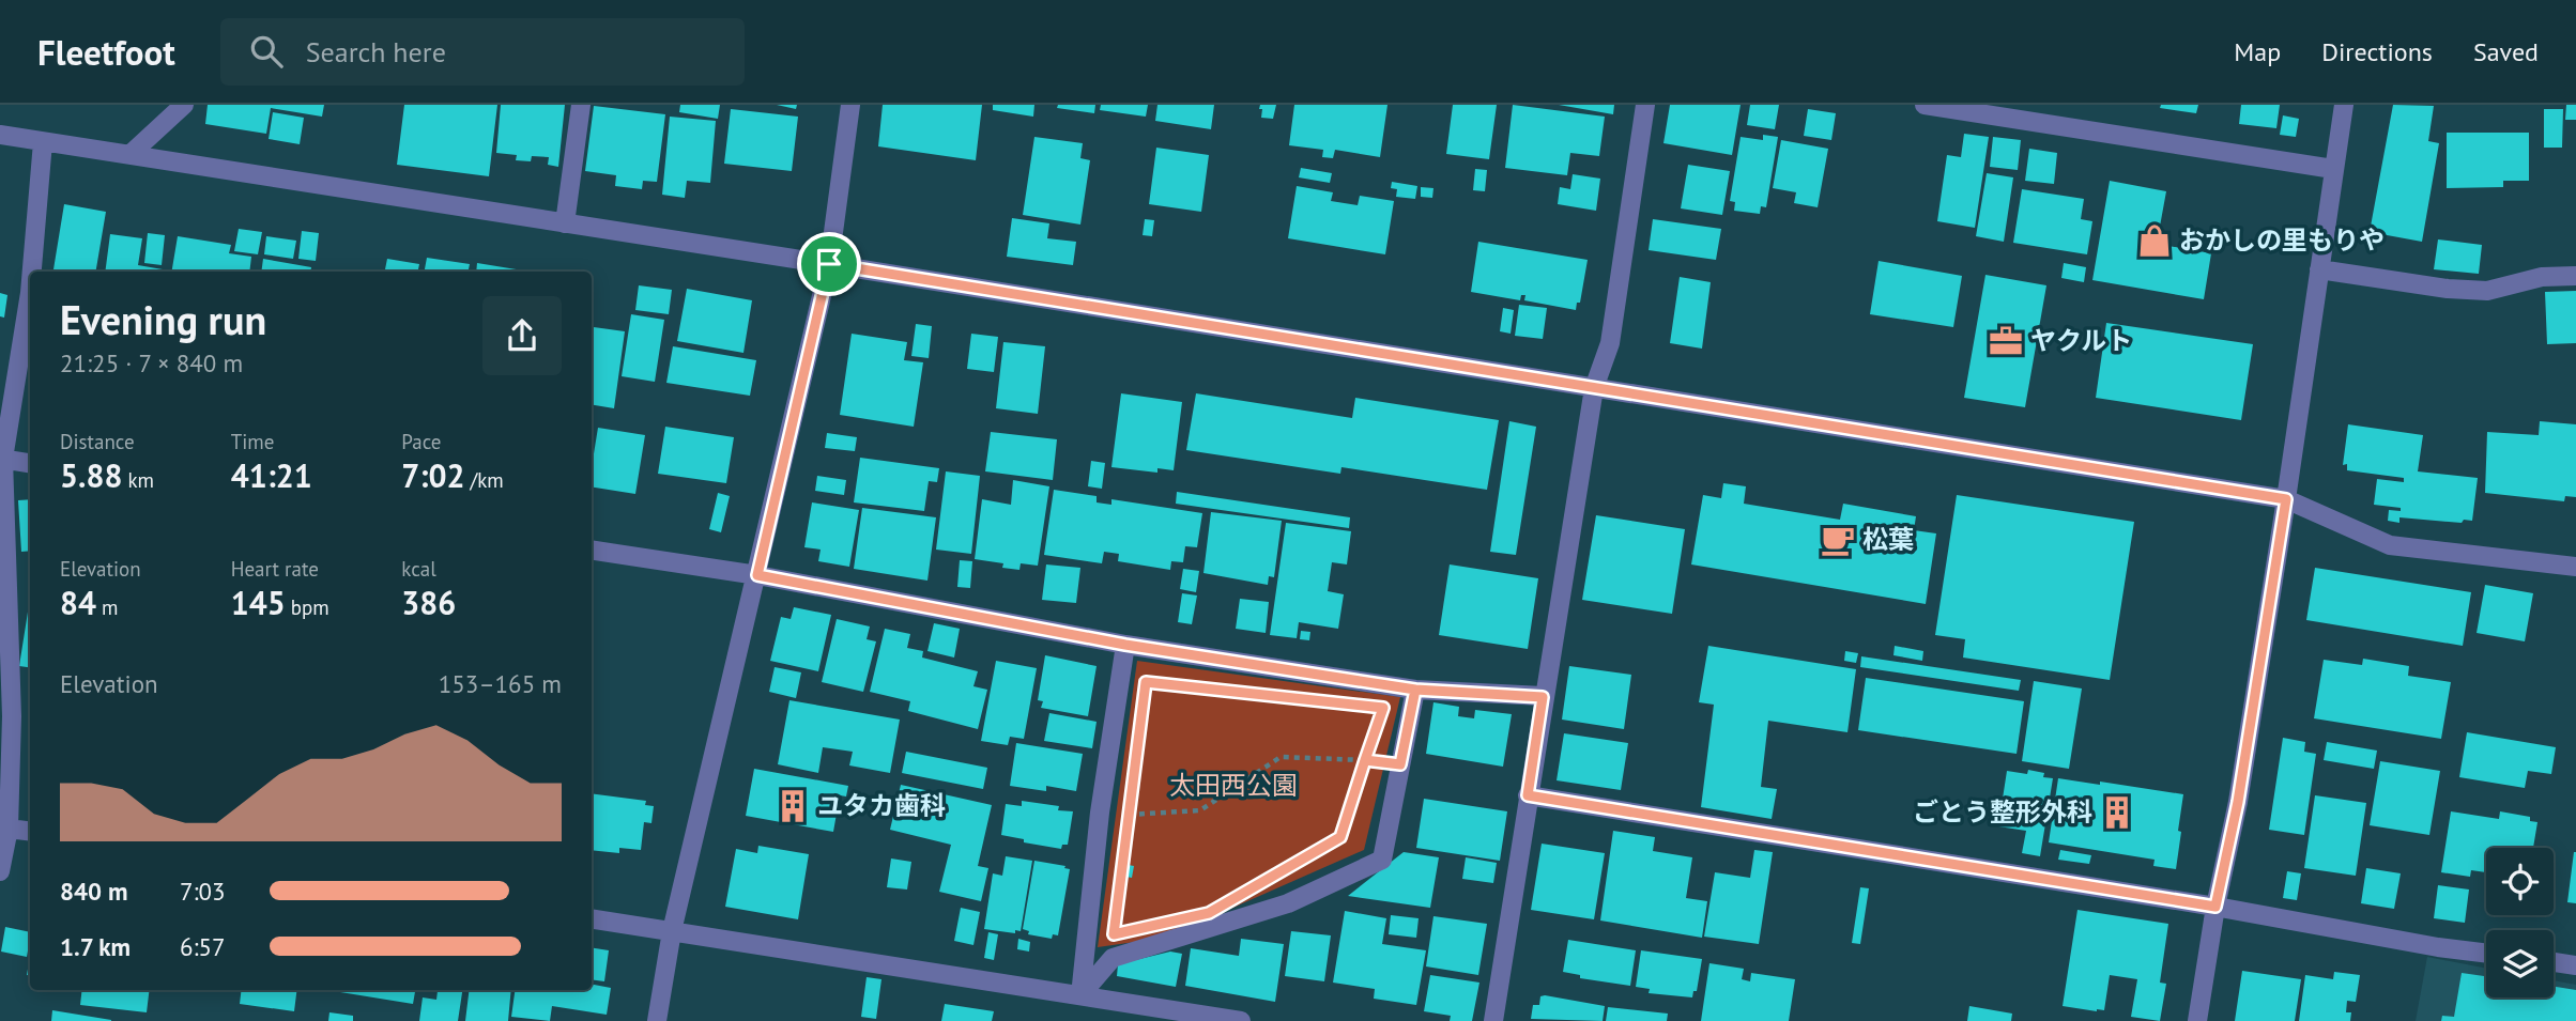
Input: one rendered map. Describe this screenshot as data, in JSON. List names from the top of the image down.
{
  "parks": ["太田西公園"],
  "places": {
    "shop": ["おかしの里もりや"],
    "office": ["ヤクルト"],
    "cafe": ["松葉"],
    "building": ["ユタカ歯科", "ごとう整形外科"]
  },
  "page": {
    "header": "Fleetfoot",
    "search": "Search here",
    "nav": ["Map", "Directions", "Saved"],
    "heading": ["Evening run", "21:25 · 7 × 840 m"],
    "stats": [
      ["Distance", "5.88 km"],
      ["Time", "41:21"],
      ["Pace", "7:02 /km"],
      ["Elevation", "84 m"],
      ["Heart rate", "145 bpm"],
      ["kcal", "386"]
    ],
    "chart": ["Elevation", "153–165 m"],
    "list": [
      {
        "name": "840 m",
        "note": "7:03"
      },
      {
        "name": "1.7 km",
        "note": "6:57"
      }
    ]
  }
}
